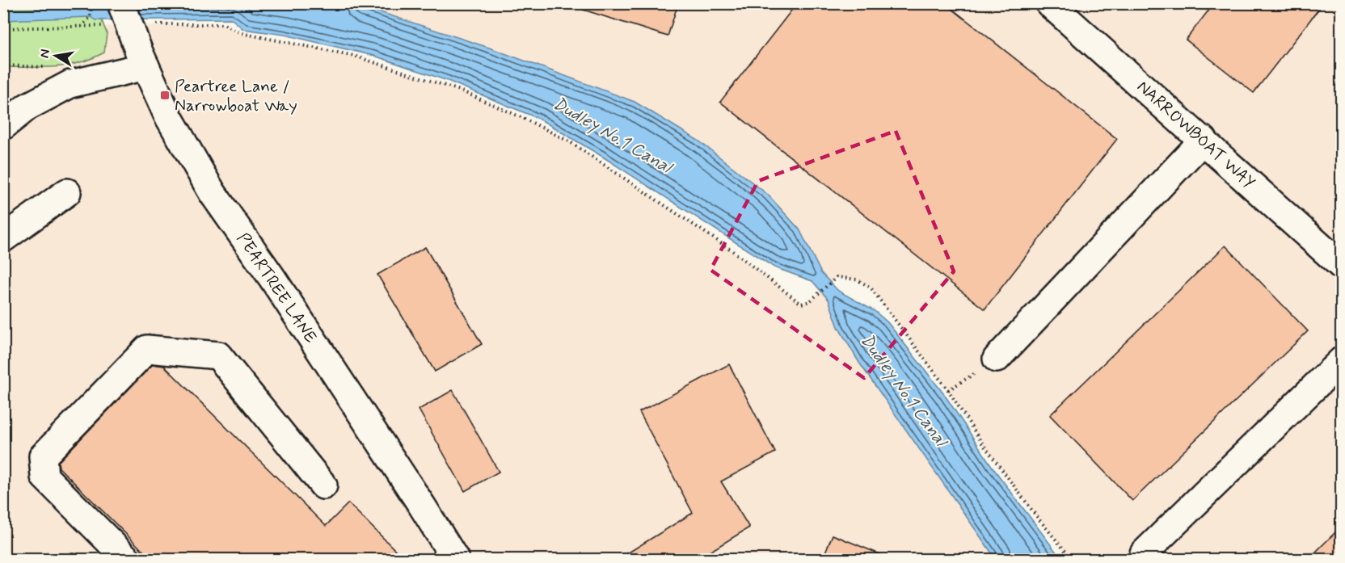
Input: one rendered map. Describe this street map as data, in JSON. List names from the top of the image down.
{
  "streets": {
    "street": ["NARROWBOAT WAY", "PEARTREE LANE"]
  },
  "water": ["Dudley No.1 Canal"],
  "places": {
    "transit": ["Peartree Lane / Narrowboat Way"]
  },
  "north": "left"
}
